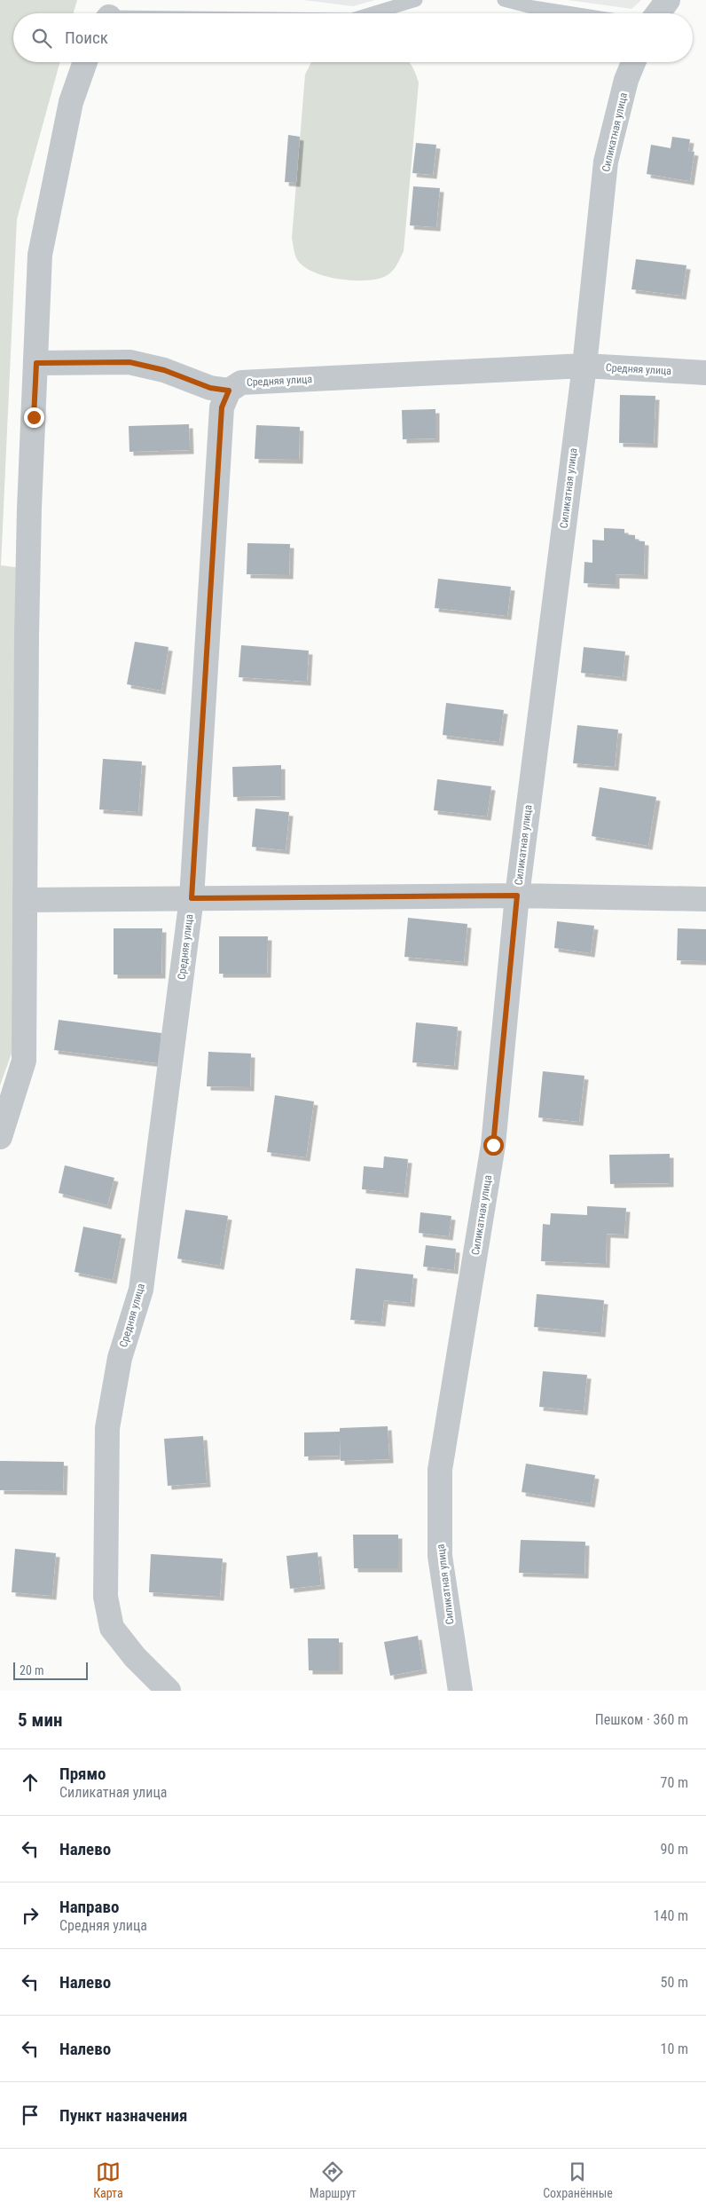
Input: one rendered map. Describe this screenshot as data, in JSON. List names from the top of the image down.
{
  "streets": {
    "street": ["Силикатная улица", "Средняя улица"]
  },
  "crossings": [
    ["Силикатная улица", "Средняя улица"]
  ],
  "scale_bar": "20 m",
  "page": {
    "search": "Поиск",
    "scale": "20 m",
    "heading": ["5 мин", "Пешком · 360 m"],
    "list": [
      ["Прямо", "Силикатная улица", "70 m"],
      ["Налево", "90 m"],
      ["Направо", "Средняя улица", "140 m"],
      ["Налево", "50 m"],
      ["Налево", "10 m"],
      "Пункт назначения"
    ],
    "nav": ["Карта", "Маршрут", "Сохранённые"]
  }
}
